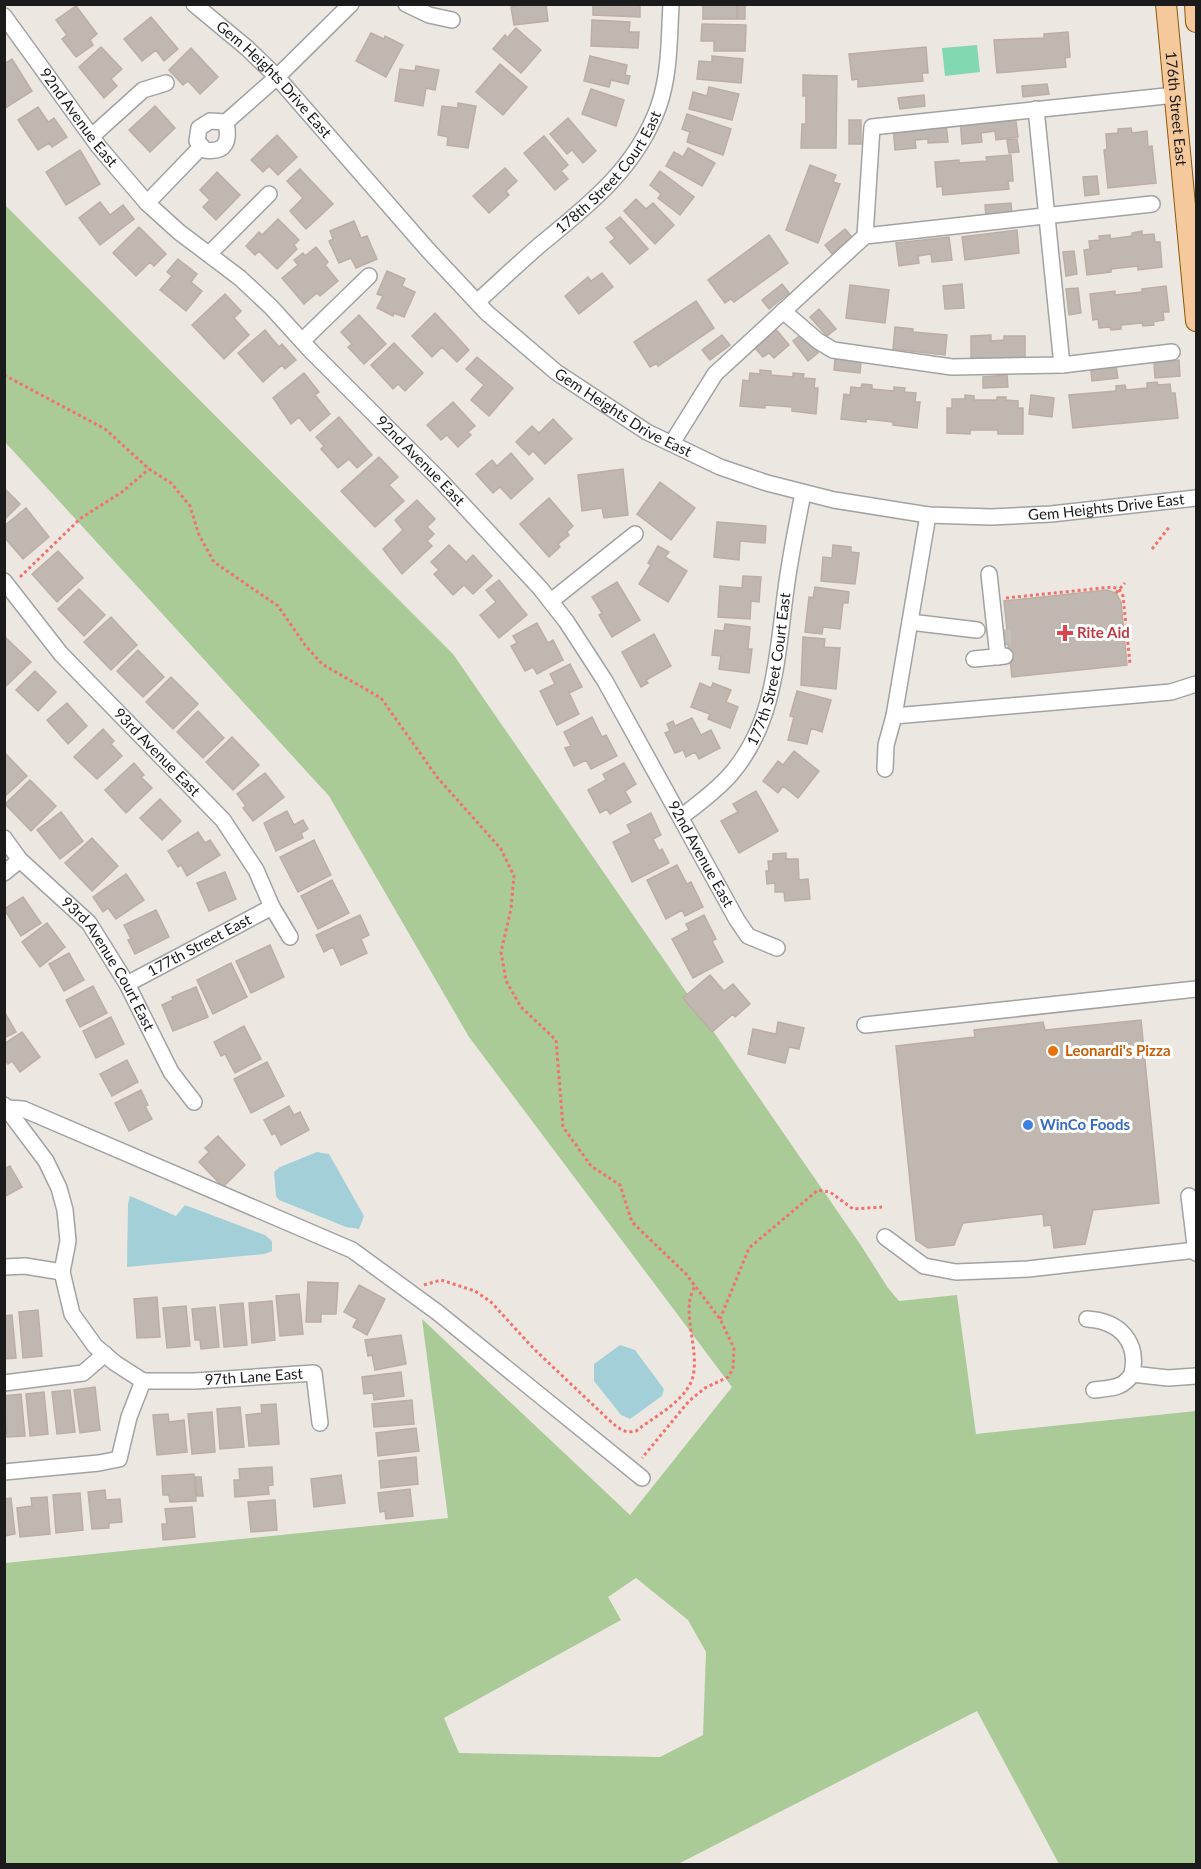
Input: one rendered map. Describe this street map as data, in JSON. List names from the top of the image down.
{
  "streets": {
    "main road": ["176th Street East"],
    "street": [
      "Gem Heights Drive East",
      "92nd Avenue East",
      "178th Street Court East",
      "177th Street Court East",
      "93rd Avenue East",
      "177th Street East",
      "93rd Avenue Court East",
      "97th Lane East"
    ]
  },
  "crossings": [
    ["Gem Heights Drive East", "178th Street Court East"],
    ["Gem Heights Drive East", "177th Street Court East"],
    ["92nd Avenue East", "177th Street Court East"],
    ["93rd Avenue East", "177th Street East"],
    ["177th Street East", "93rd Avenue Court East"]
  ],
  "places": {
    "health": ["Rite Aid"],
    "other": ["Leonardi's Pizza", "WinCo Foods"]
  }
}
